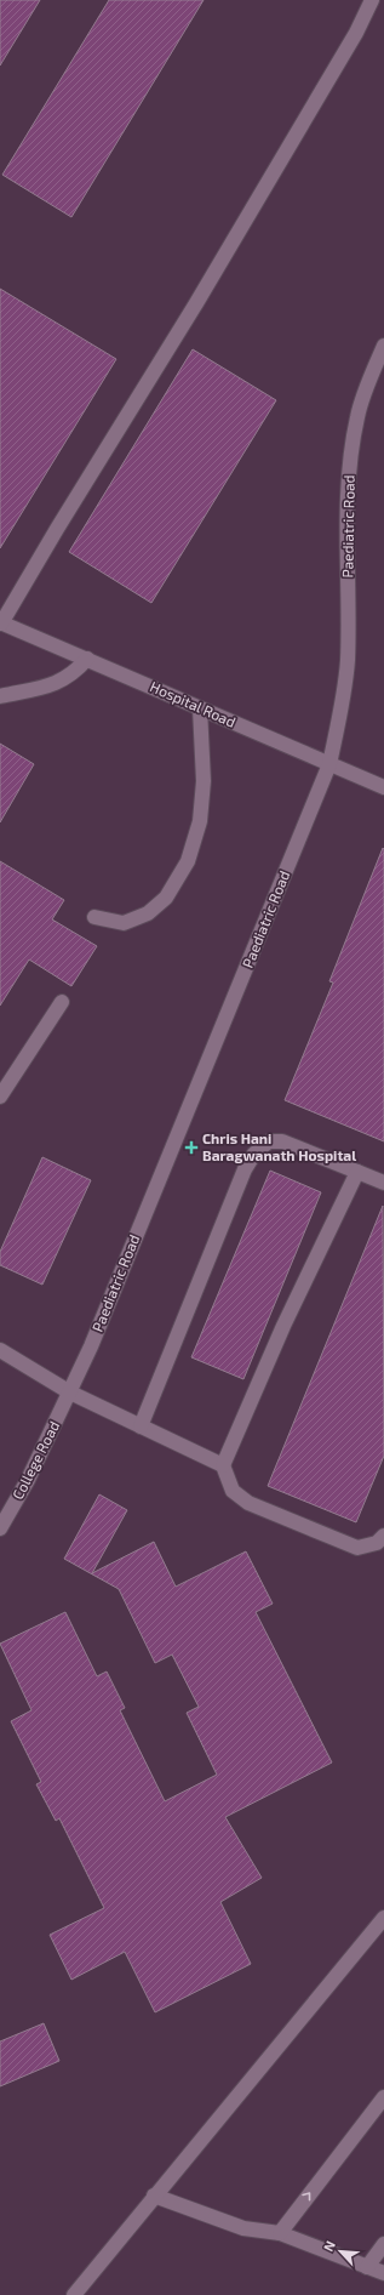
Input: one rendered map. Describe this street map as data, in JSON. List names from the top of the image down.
{
  "streets": {
    "lane": ["Paediatric Road", "Hospital Road", "College Road"]
  },
  "crossings": [
    ["Paediatric Road", "Hospital Road"],
    ["Paediatric Road", "College Road"]
  ],
  "places": {
    "health": ["Chris Hani Baragwanath Hospital"]
  },
  "north": "top left"
}
